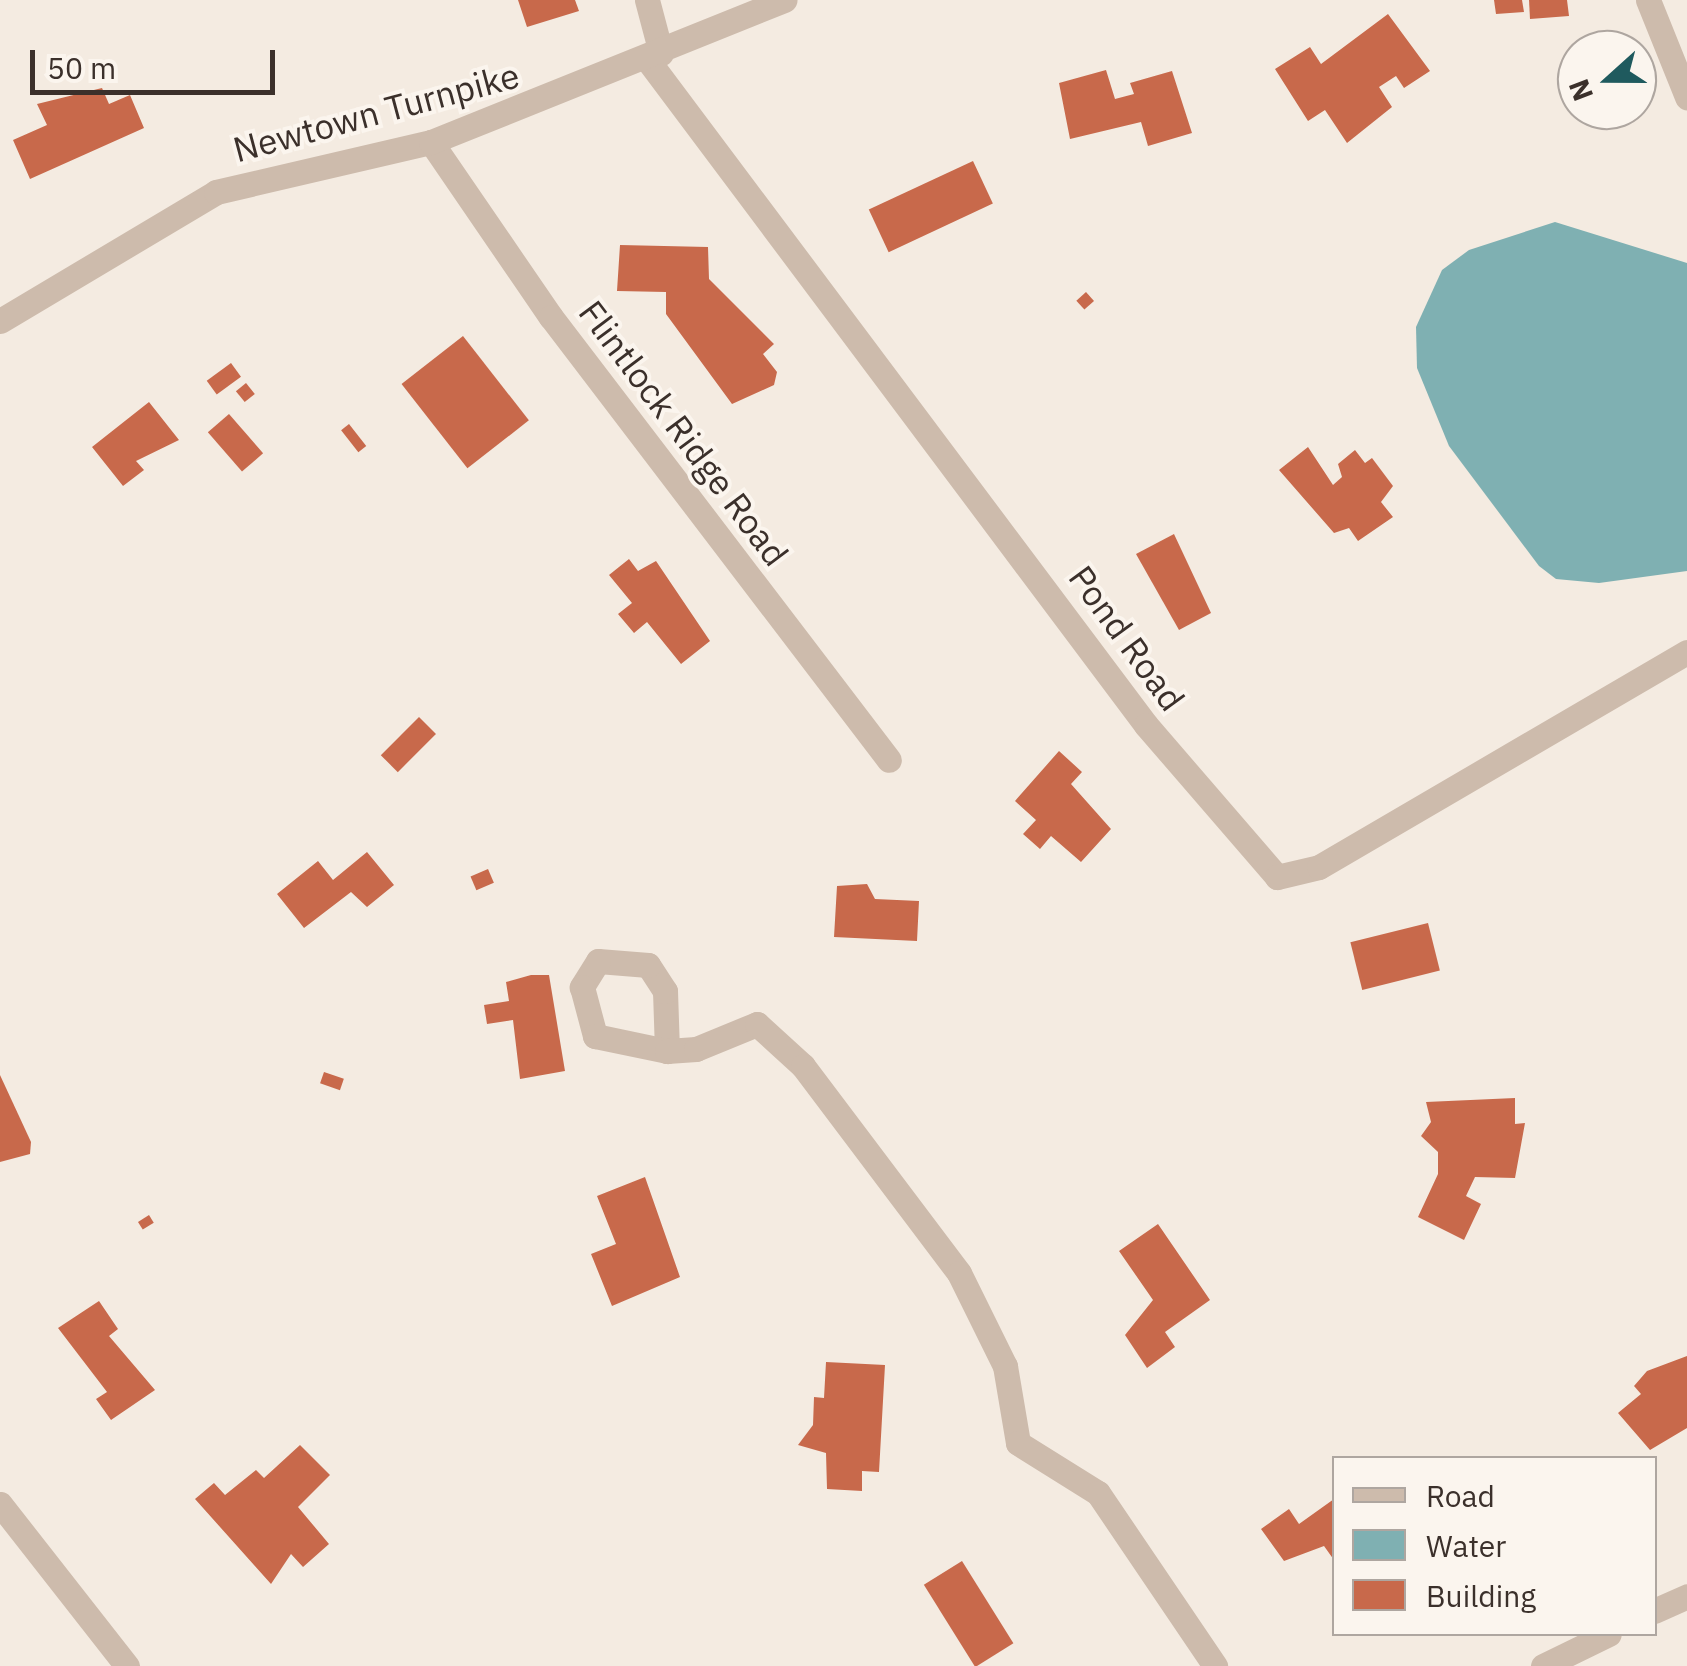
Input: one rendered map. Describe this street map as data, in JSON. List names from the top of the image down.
{
  "streets": {
    "street": ["Newtown Turnpike", "Flintlock Ridge Road", "Pond Road"]
  },
  "crossings": [
    ["Newtown Turnpike", "Flintlock Ridge Road"],
    ["Newtown Turnpike", "Pond Road"]
  ],
  "legend": ["Road", "Water", "Building"],
  "scale_bar": "50 m",
  "north": "left"
}
